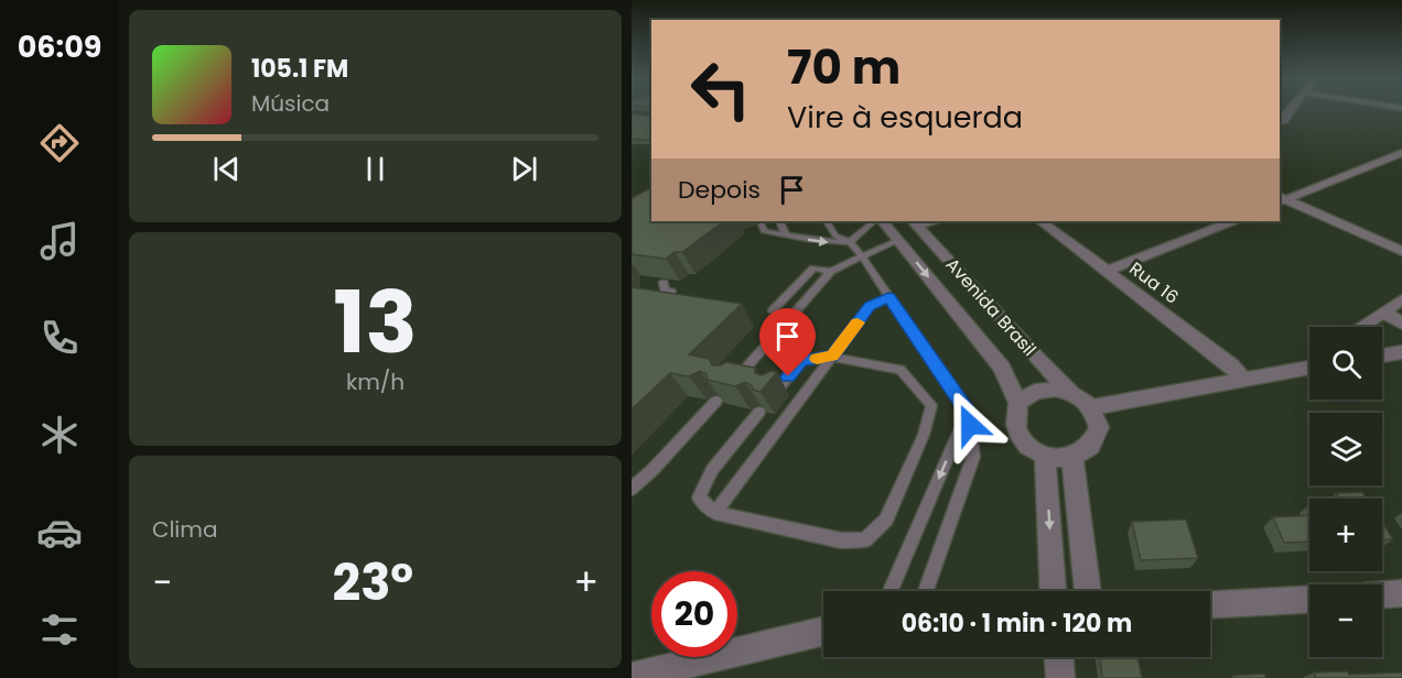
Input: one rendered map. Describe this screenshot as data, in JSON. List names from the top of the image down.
{
  "streets": {
    "street": ["Rua 16", "Avenida Brasil"]
  },
  "page": {
    "tabs": "06:09",
    "turn": ["70 m", "Vire à esquerda"],
    "song": ["105.1 FM", "Música"],
    "then": "Depois",
    "tile": [
      ["13", "km/h"],
      "Clima"
    ],
    "map_buttons": ["+", "−"],
    "heat": ["−", "23°", "+"],
    "limit": "20",
    "trip": "06:10 · 1 min · 120 m"
  }
}
